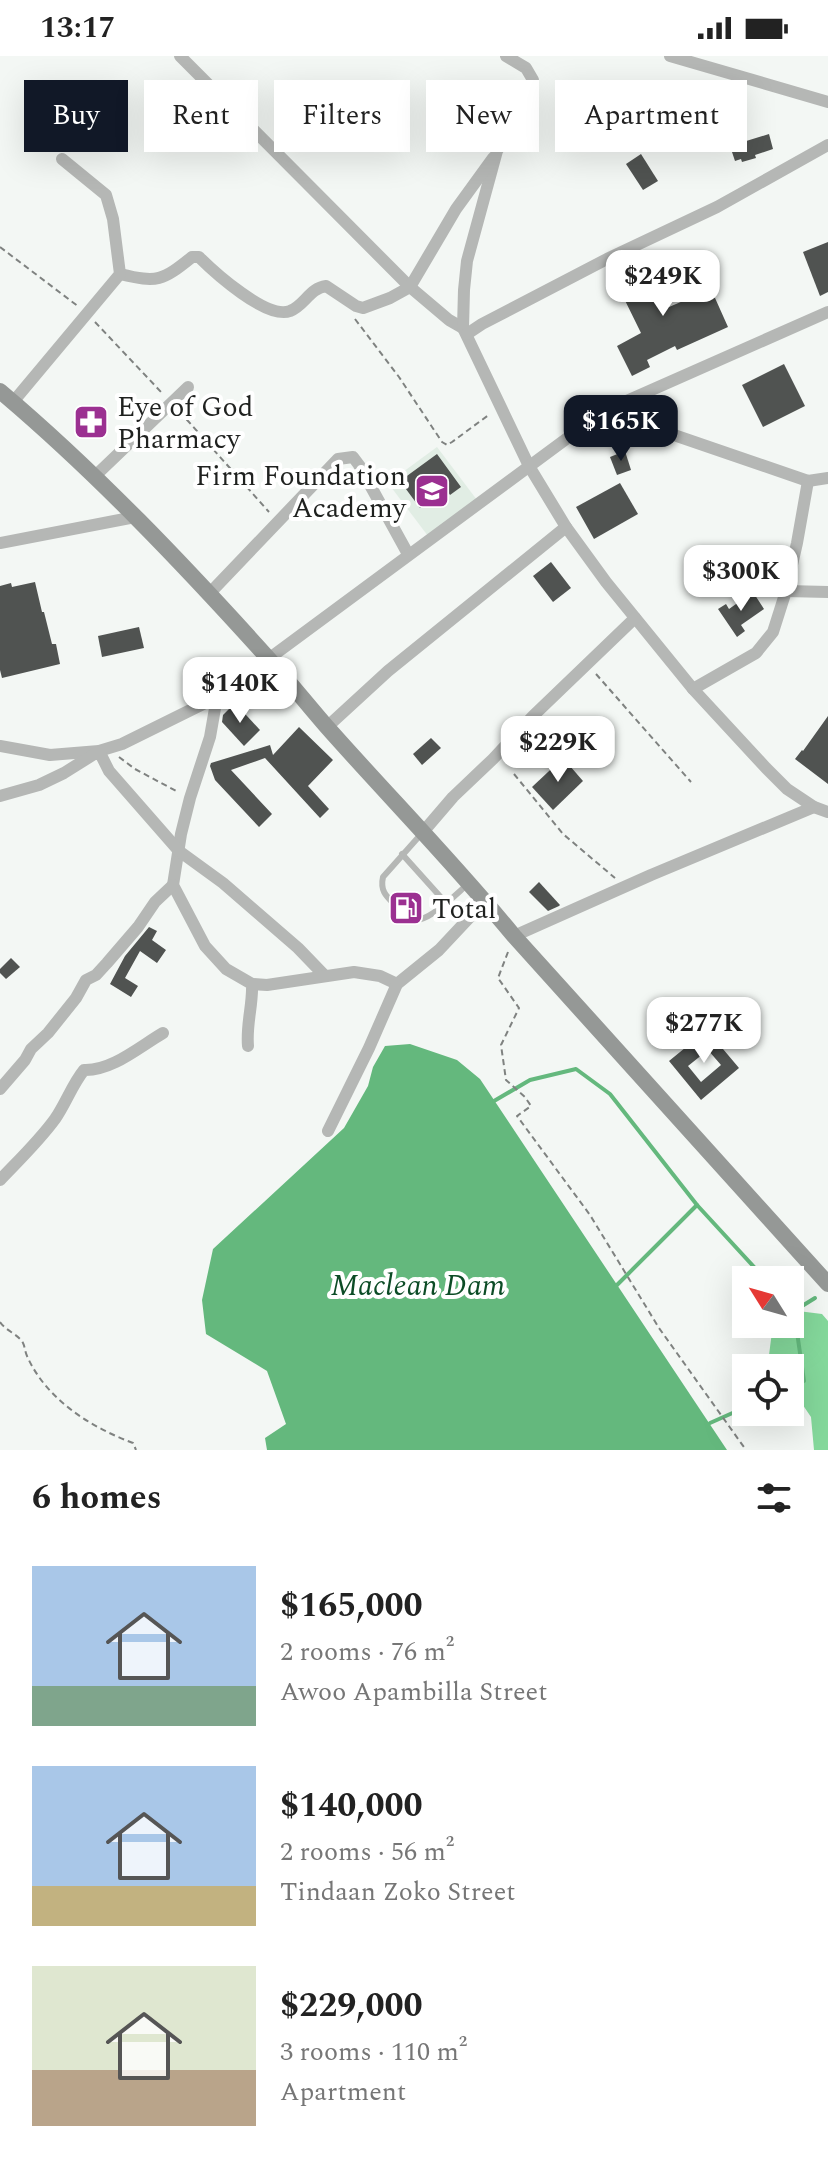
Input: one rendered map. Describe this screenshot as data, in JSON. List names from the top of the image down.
{
  "water": ["Maclean Dam"],
  "places": {
    "pharmacy": ["Eye of God Pharmacy"],
    "school or university": ["Firm Foundation Academy"],
    "fuel station": ["Total"]
  },
  "north": "top left",
  "page": {
    "status": "13:17",
    "chip": [
      "Buy",
      "Rent",
      "Filters",
      "New",
      "Apartment"
    ],
    "price": [
      "$249K",
      "$165K",
      "$300K",
      "$140K",
      "$229K",
      "$277K"
    ],
    "heading": "6 homes",
    "list": [
      {
        "name": "$165,000",
        "note": "2 rooms · 76 m² · Awoo Apambilla Street"
      },
      {
        "name": "$140,000",
        "note": "2 rooms · 56 m² · Tindaan Zoko Street"
      },
      {
        "name": "$229,000",
        "note": "3 rooms · 110 m² · Apartment"
      }
    ]
  }
}
